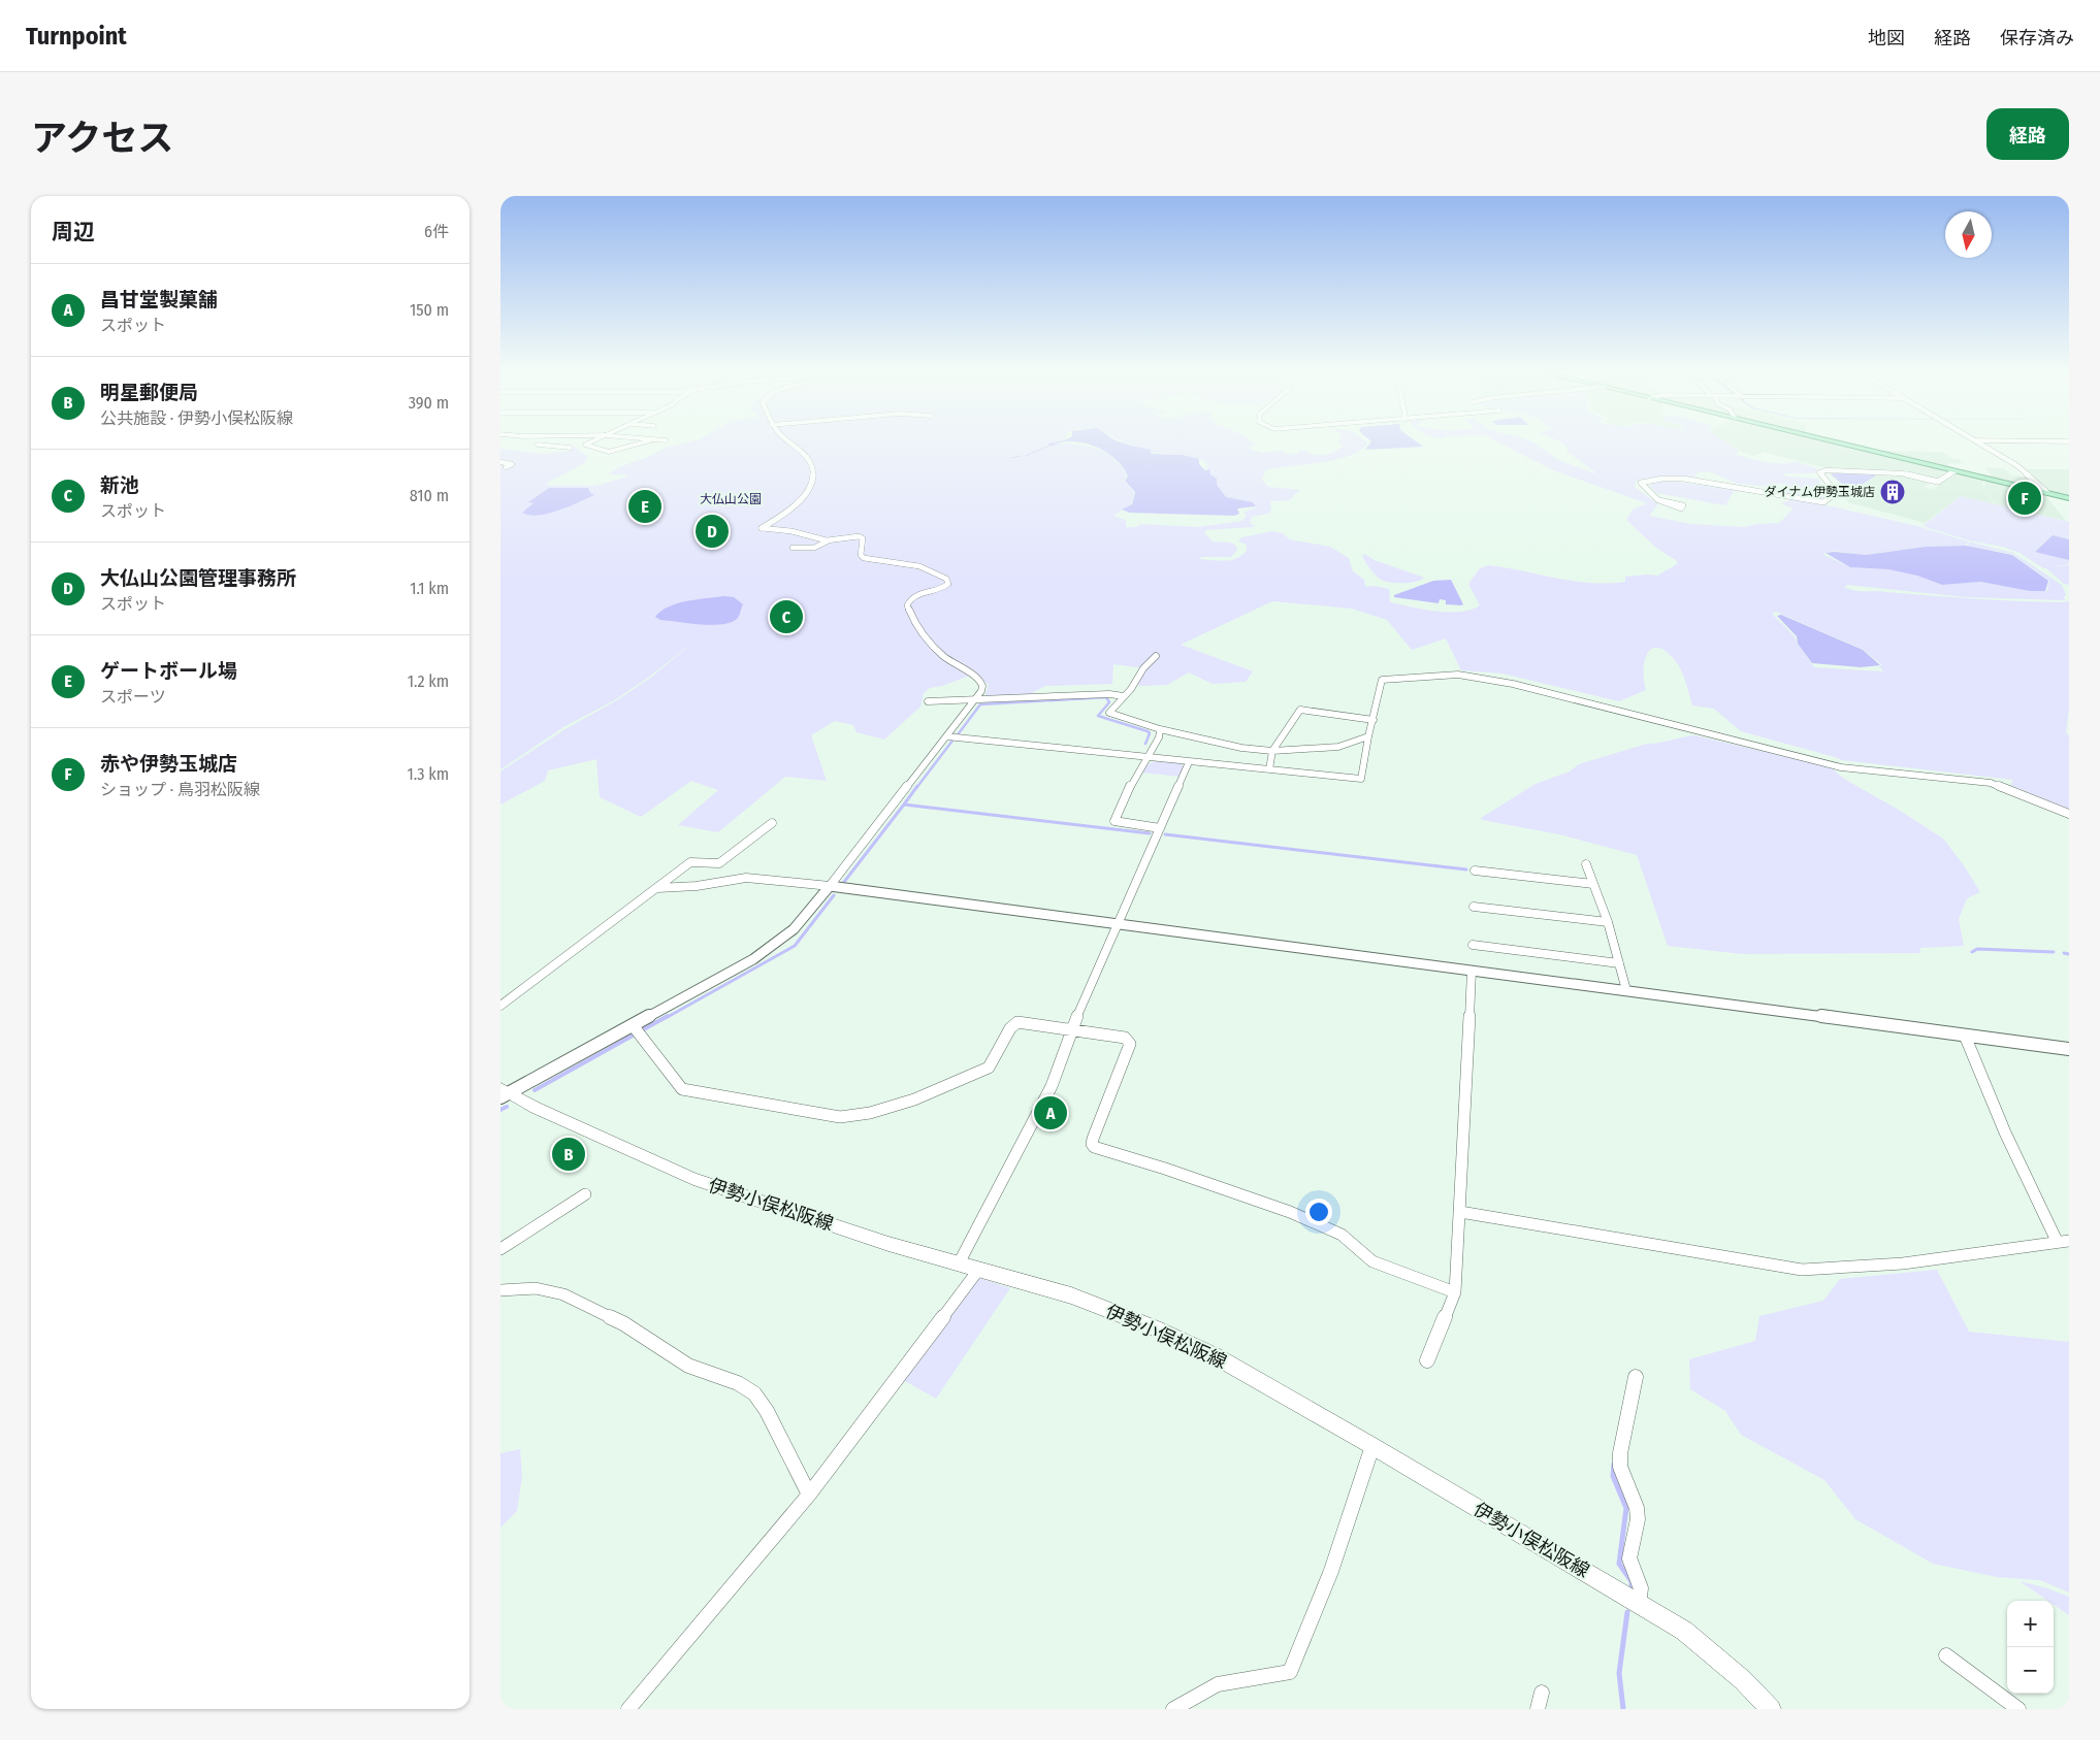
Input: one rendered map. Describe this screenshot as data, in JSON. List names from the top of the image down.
{
  "streets": {
    "main road": ["伊勢小俣松阪線"]
  },
  "parks": ["大仏山公園"],
  "places": {
    "building": ["ダイナム伊勢玉城店"]
  },
  "north": "bottom",
  "page": {
    "header": "Turnpoint",
    "nav": ["地図", "経路", "保存済み"],
    "title": "アクセス",
    "buttons": "経路",
    "heading": ["周辺", "6件"],
    "list": [
      {
        "mark": "A",
        "name": "昌甘堂製菓舗",
        "note": "スポット",
        "value": "150 m"
      },
      {
        "mark": "B",
        "name": "明星郵便局",
        "note": "公共施設 · 伊勢小俣松阪線",
        "value": "390 m"
      },
      {
        "mark": "C",
        "name": "新池",
        "note": "スポット",
        "value": "810 m"
      },
      {
        "mark": "D",
        "name": "大仏山公園管理事務所",
        "note": "スポット",
        "value": "1.1 km"
      },
      {
        "mark": "E",
        "name": "ゲートボール場",
        "note": "スポーツ",
        "value": "1.2 km"
      },
      {
        "mark": "F",
        "name": "赤や伊勢玉城店",
        "note": "ショップ · 鳥羽松阪線",
        "value": "1.3 km"
      }
    ],
    "pins": [
      "F",
      "E",
      "D",
      "C",
      "A",
      "B"
    ],
    "map_buttons": ["+", "−"]
  }
}
